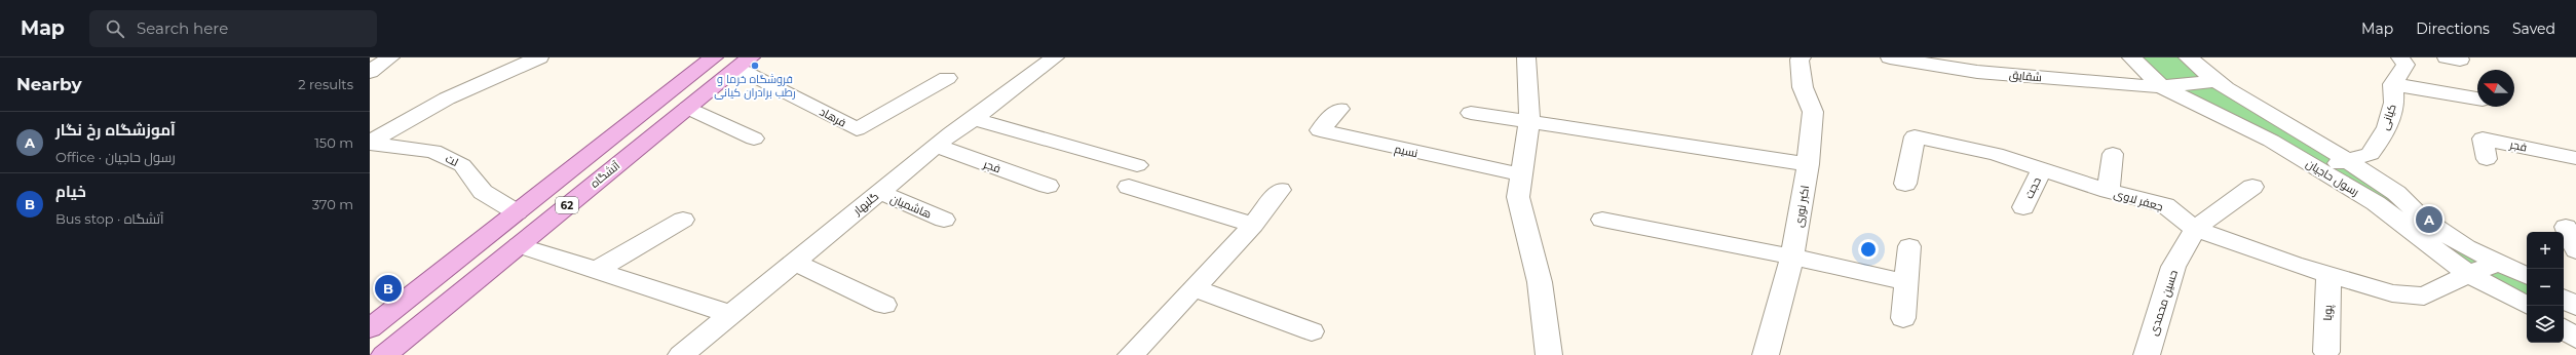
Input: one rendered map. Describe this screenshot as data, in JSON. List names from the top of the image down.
{
  "streets": {
    "main road": ["آتشگاه", "62"],
    "street": [
      "شقایق",
      "فرهاد",
      "کیانی",
      "فجر",
      "نسیم",
      "لت",
      "رسول حاجیان",
      "حجت",
      "جعفر لاوی",
      "گلبهار",
      "هاشمیان",
      "اکبر نوری",
      "حسین محمدی",
      "پویا"
    ]
  },
  "crossings": [
    ["شقایق", "رسول حاجیان"],
    ["فرهاد", "آتشگاه"],
    ["کیانی", "رسول حاجیان"],
    ["فجر", "گلبهار"],
    ["لت", "62"],
    ["رسول حاجیان", "جعفر لاوی"],
    ["حجت", "جعفر لاوی"],
    ["جعفر لاوی", "حسین محمدی"],
    ["جعفر لاوی", "پویا"],
    ["گلبهار", "هاشمیان"]
  ],
  "places": ["فروشگاه خرما و رطب برادران کیانی"],
  "north": "left",
  "page": {
    "header": "Map",
    "search": "Search here",
    "nav": ["Map", "Directions", "Saved"],
    "heading": ["Nearby", "2 results"],
    "list": [
      {
        "mark": "A",
        "name": "آموزشگاه رخ نگار",
        "note": "Office · رسول حاجیان",
        "value": "150 m"
      },
      {
        "mark": "B",
        "name": "خیام",
        "note": "Bus stop · آتشگاه",
        "value": "370 m"
      }
    ],
    "pins": ["A", "B"],
    "map_buttons": ["+", "−"]
  }
}
